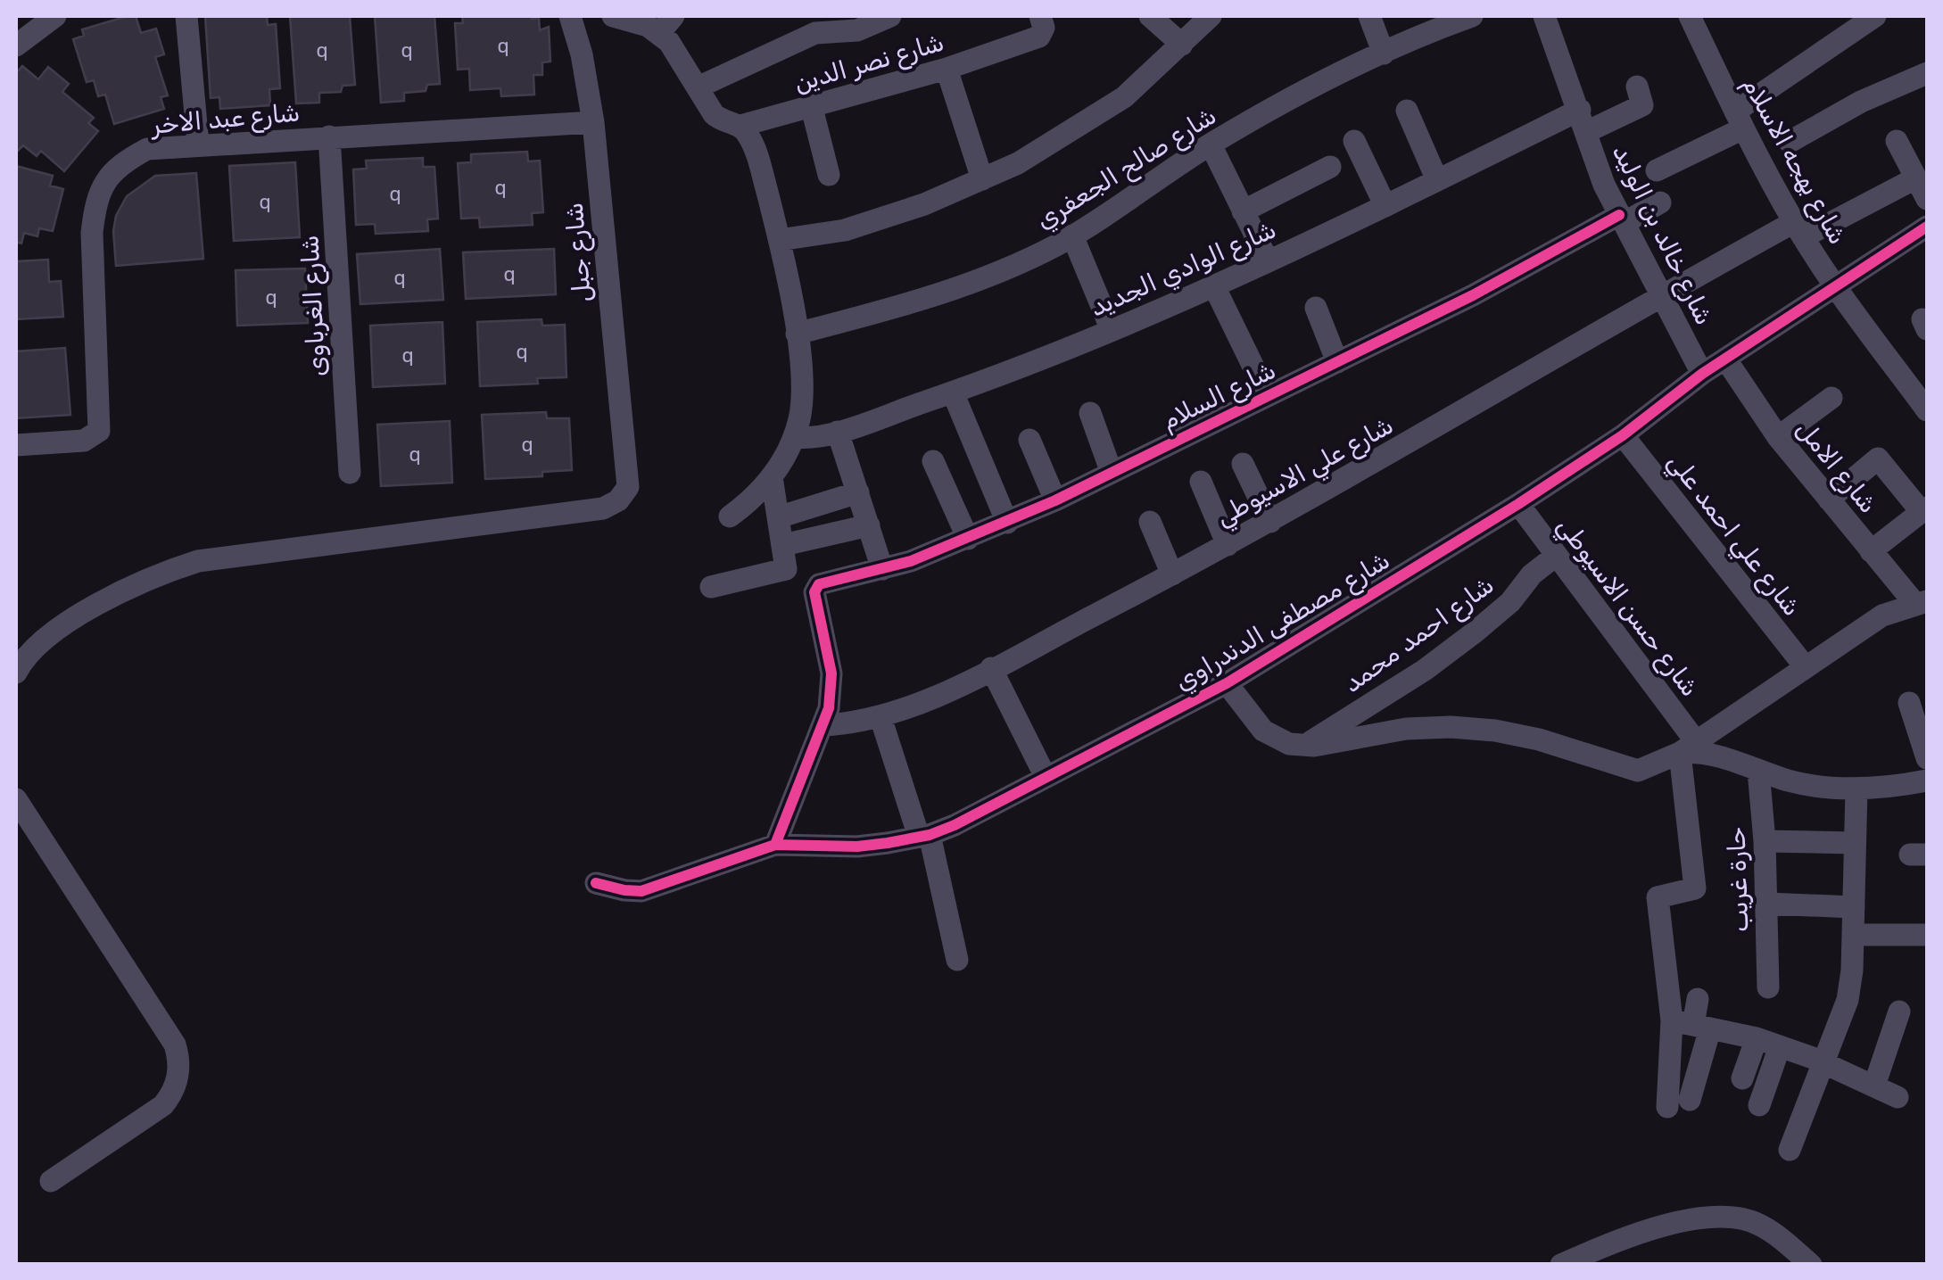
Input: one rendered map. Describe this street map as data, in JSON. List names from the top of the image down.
{
  "streets": {
    "street": [
      "شارع نصر الدين",
      "شارع عبد الاخر",
      "شارع بهجه الاسلام",
      "شارع صالح الجعفري",
      "شارع خالد بن الوليد",
      "شارع جبل",
      "شارع الوادي الجديد",
      "شارع الغرباوى",
      "شارع السلام",
      "شارع الامل",
      "شارع علي الاسيوطي",
      "شارع علي احمد علي",
      "شارع حسن الاسيوطي",
      "شارع مصطفى الدندراوي",
      "شارع احمد محمد",
      "حارة غريب"
    ]
  },
  "crossings": [
    ["شارع عبد الاخر", "شارع جبل"],
    ["شارع عبد الاخر", "شارع الغرباوى"],
    ["شارع بهجه الاسلام", "شارع علي الاسيوطي"],
    ["شارع بهجه الاسلام", "شارع مصطفى الدندراوي"],
    ["شارع خالد بن الوليد", "شارع الوادي الجديد"],
    ["شارع خالد بن الوليد", "شارع السلام"],
    ["شارع خالد بن الوليد", "شارع علي الاسيوطي"],
    ["شارع خالد بن الوليد", "شارع مصطفى الدندراوي"],
    ["شارع السلام", "شارع علي الاسيوطي"],
    ["شارع الامل", "شارع مصطفى الدندراوي"],
    ["شارع علي احمد علي", "شارع مصطفى الدندراوي"],
    ["شارع حسن الاسيوطي", "شارع مصطفى الدندراوي"],
    ["شارع حسن الاسيوطي", "شارع احمد محمد"]
  ],
  "house_numbers": [
    "q",
    "q",
    "q",
    "q",
    "q",
    "q",
    "q",
    "q",
    "q",
    "q",
    "q",
    "q",
    "q"
  ]
}
